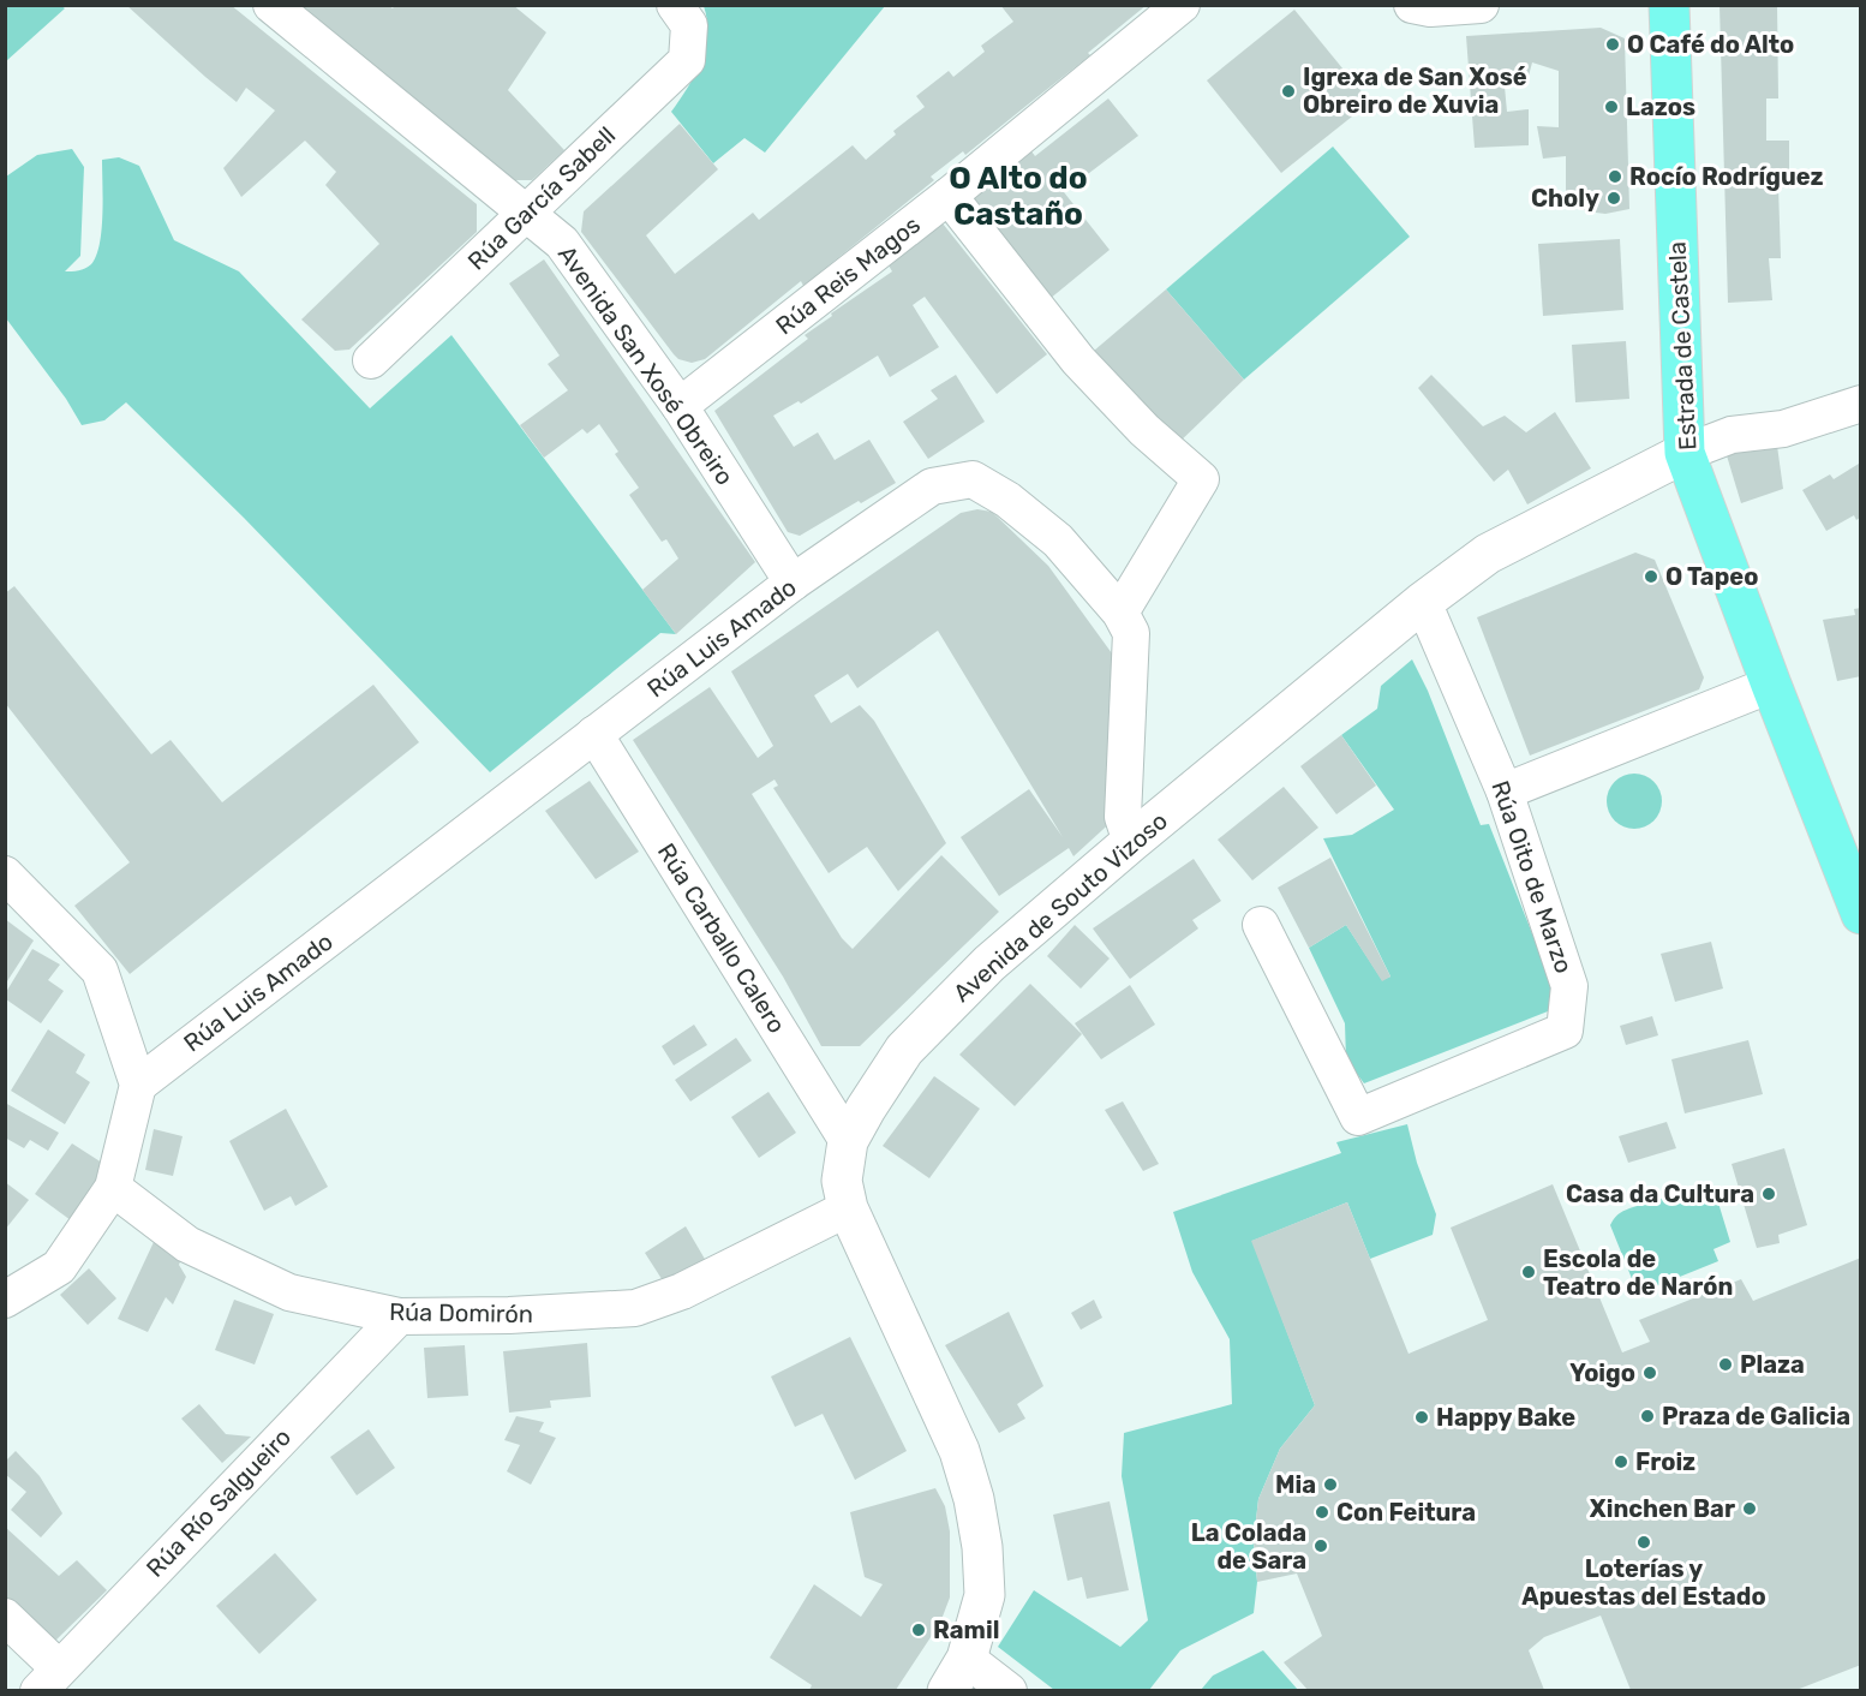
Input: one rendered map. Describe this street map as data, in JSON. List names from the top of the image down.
{
  "streets": {
    "main road": ["Estrada de Castela"],
    "street": [
      "Rúa García Sabell",
      "Rúa Reis Magos",
      "Avenida San Xosé Obreiro",
      "Rúa Luis Amado",
      "Rúa Oito de Marzo",
      "Avenida de Souto Vizoso",
      "Rúa Carballo Calero",
      "Rúa Domirón",
      "Rúa Río Salgueiro"
    ]
  },
  "crossings": [
    ["Rúa García Sabell", "Avenida San Xosé Obreiro"],
    ["Rúa Reis Magos", "Avenida San Xosé Obreiro"],
    ["Estrada de Castela", "Avenida de Souto Vizoso"],
    ["Avenida San Xosé Obreiro", "Rúa Luis Amado"],
    ["Rúa Luis Amado", "Avenida de Souto Vizoso"],
    ["Rúa Luis Amado", "Rúa Carballo Calero"],
    ["Rúa Oito de Marzo", "Avenida de Souto Vizoso"],
    ["Avenida de Souto Vizoso", "Rúa Carballo Calero"],
    ["Avenida de Souto Vizoso", "Rúa Domirón"],
    ["Rúa Domirón", "Rúa Río Salgueiro"]
  ],
  "districts": ["O Alto do Castaño"],
  "places": [
    "O Café do Alto",
    "Igrexa de San Xosé Obreiro de Xuvia",
    "Lazos",
    "Rocío Rodríguez",
    "Choly",
    "O Tapeo",
    "Casa da Cultura",
    "Escola de Teatro de Narón",
    "Plaza",
    "Yoigo",
    "Praza de Galicia",
    "Happy Bake",
    "Froiz",
    "Mia",
    "Xinchen Bar",
    "Con Feitura",
    "Loterías y Apuestas del Estado",
    "La Colada de Sara",
    "Ramil"
  ]
}
